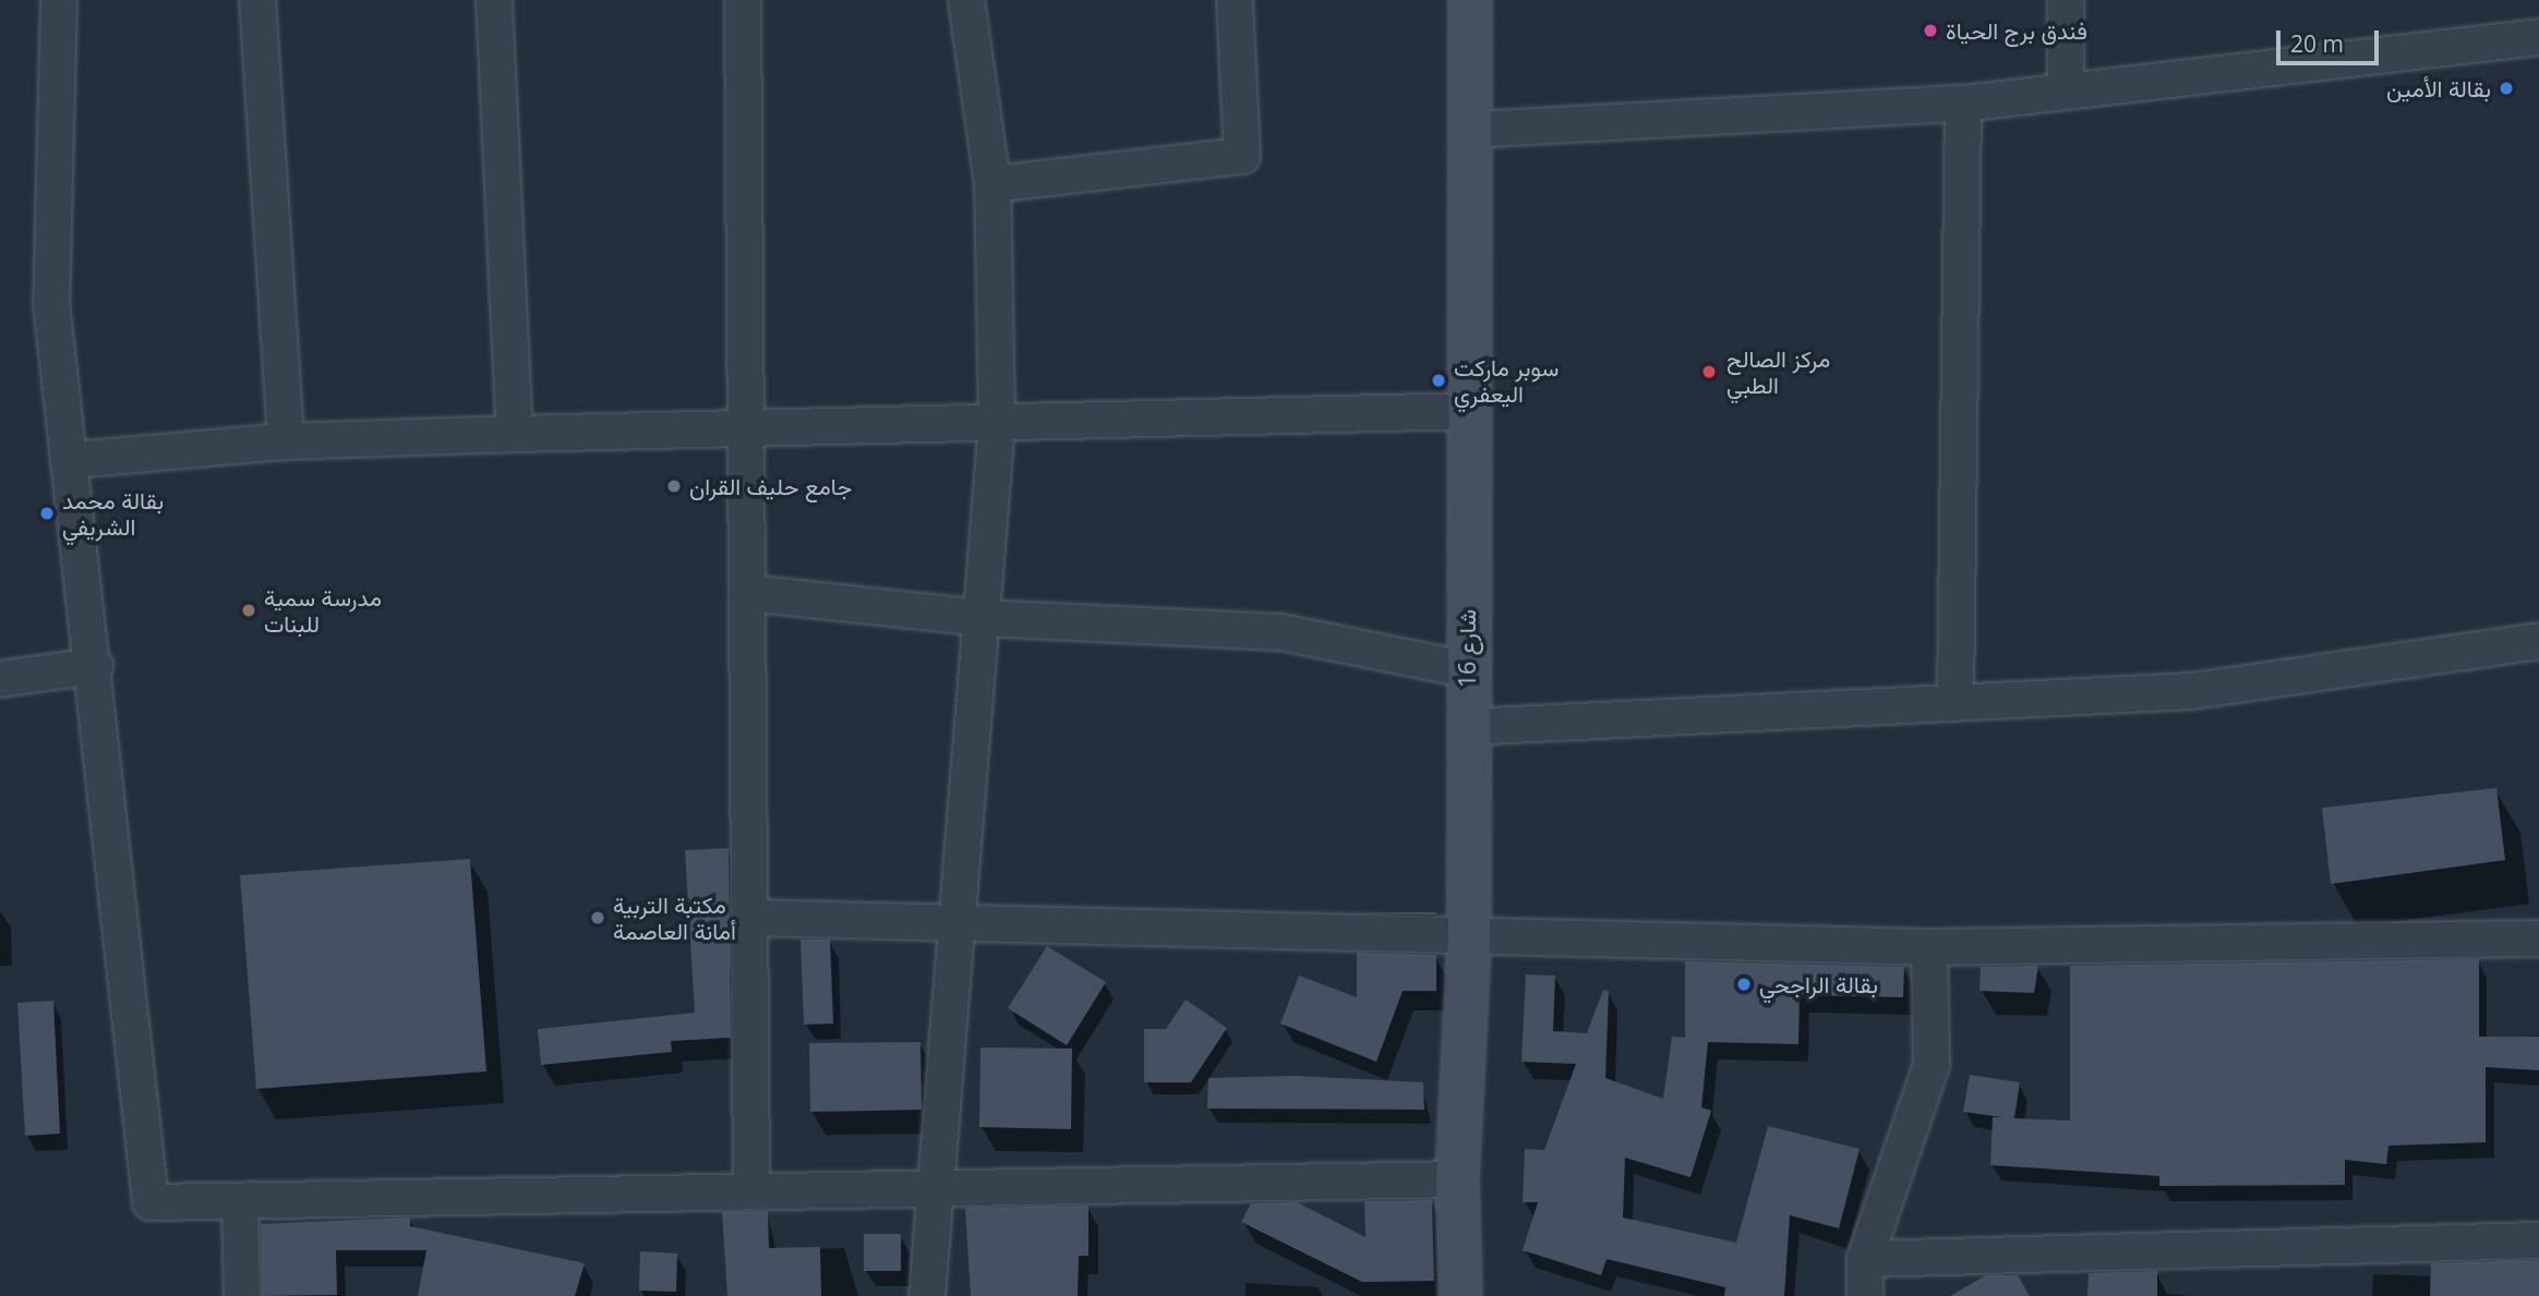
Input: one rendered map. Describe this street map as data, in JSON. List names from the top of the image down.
{
  "streets": {
    "street": ["شارع 16"]
  },
  "places": [
    "فندق برج الحياة",
    "بقالة الأمين",
    "مركز الصالح الطبي",
    "سوبر ماركت اليعفري",
    "جامع حليف القران",
    "بقالة محمد الشريفي",
    "مدرسة سمية للبنات",
    "مكتبة التربية أمانة العاصمة",
    "بقالة الراجحي"
  ],
  "scale_bar": "20 m"
}
